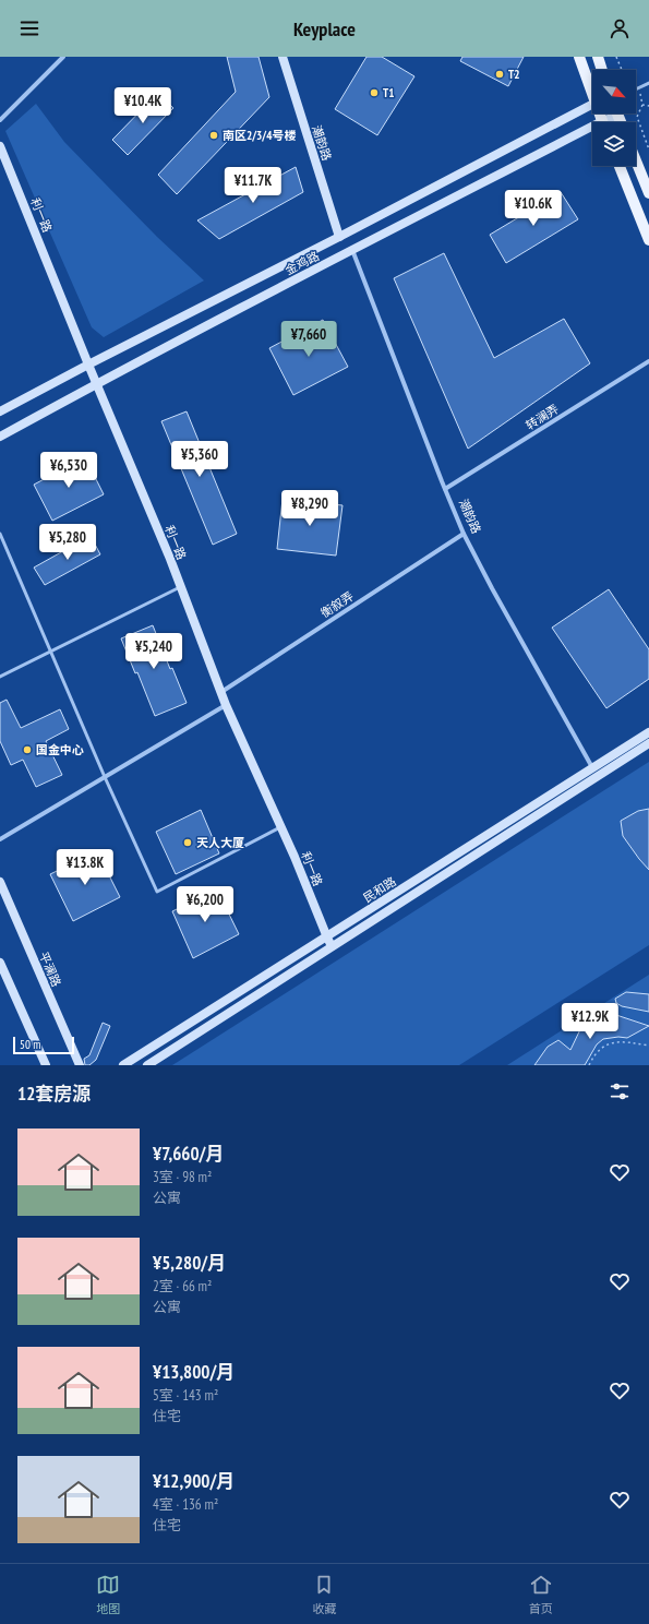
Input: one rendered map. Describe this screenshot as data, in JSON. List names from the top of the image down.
{
  "streets": {
    "main road": [
      "潮韵路",
      "利一路",
      "金鸡路",
      "民和路",
      "平澜路"
    ],
    "street": ["转澜弄", "衡叙弄"]
  },
  "crossings": [
    ["潮韵路", "金鸡路"],
    ["潮韵路", "转澜弄"],
    ["潮韵路", "衡叙弄"],
    ["潮韵路", "民和路"],
    ["利一路", "金鸡路"],
    ["利一路", "衡叙弄"],
    ["利一路", "民和路"]
  ],
  "places": [
    "T2",
    "T1",
    "南区2/3/4号楼",
    "国金中心",
    "天人大厦"
  ],
  "scale_bar": "50 m",
  "north": "bottom right",
  "page": {
    "header": "Keyplace",
    "price": [
      "¥10.4K",
      "¥11.7K",
      "¥10.6K",
      "¥7,660",
      "¥5,360",
      "¥6,530",
      "¥8,290",
      "¥5,280",
      "¥5,240",
      "¥13.8K",
      "¥6,200",
      "¥12.9K"
    ],
    "scale": "50 m",
    "heading": "12套房源",
    "list": [
      {
        "name": "¥7,660/月",
        "note": "3室 · 98 m² · 公寓"
      },
      {
        "name": "¥5,280/月",
        "note": "2室 · 66 m² · 公寓"
      },
      {
        "name": "¥13,800/月",
        "note": "5室 · 143 m² · 住宅"
      },
      {
        "name": "¥12,900/月",
        "note": "4室 · 136 m² · 住宅"
      }
    ],
    "tabs": ["地图", "收藏", "首页"]
  }
}
